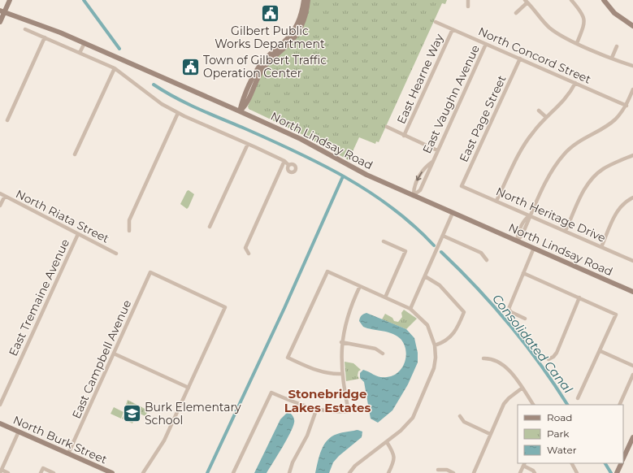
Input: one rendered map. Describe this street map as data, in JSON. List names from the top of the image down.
{
  "streets": {
    "main road": ["North Lindsay Road", "North Burk Street"],
    "street": [
      "North Concord Street",
      "East Hearne Way",
      "East Vaughn Avenue",
      "East Page Street",
      "North Heritage Drive",
      "North Riata Street",
      "East Tremaine Avenue",
      "East Campbell Avenue"
    ]
  },
  "crossings": [
    ["North Concord Street", "East Hearne Way"],
    ["North Concord Street", "East Vaughn Avenue"],
    ["North Concord Street", "East Page Street"],
    ["East Vaughn Avenue", "North Lindsay Road"],
    ["East Page Street", "North Heritage Drive"],
    ["North Riata Street", "East Tremaine Avenue"],
    ["East Campbell Avenue", "North Burk Street"]
  ],
  "districts": ["Stonebridge Lakes Estates"],
  "water": ["Consolidated Canal"],
  "places": {
    "public building": ["Gilbert Public Works Department", "Town of Gilbert Traffic Operation Center"],
    "school or university": ["Burk Elementary School"]
  },
  "legend": ["Road", "Park", "Water"]
}
